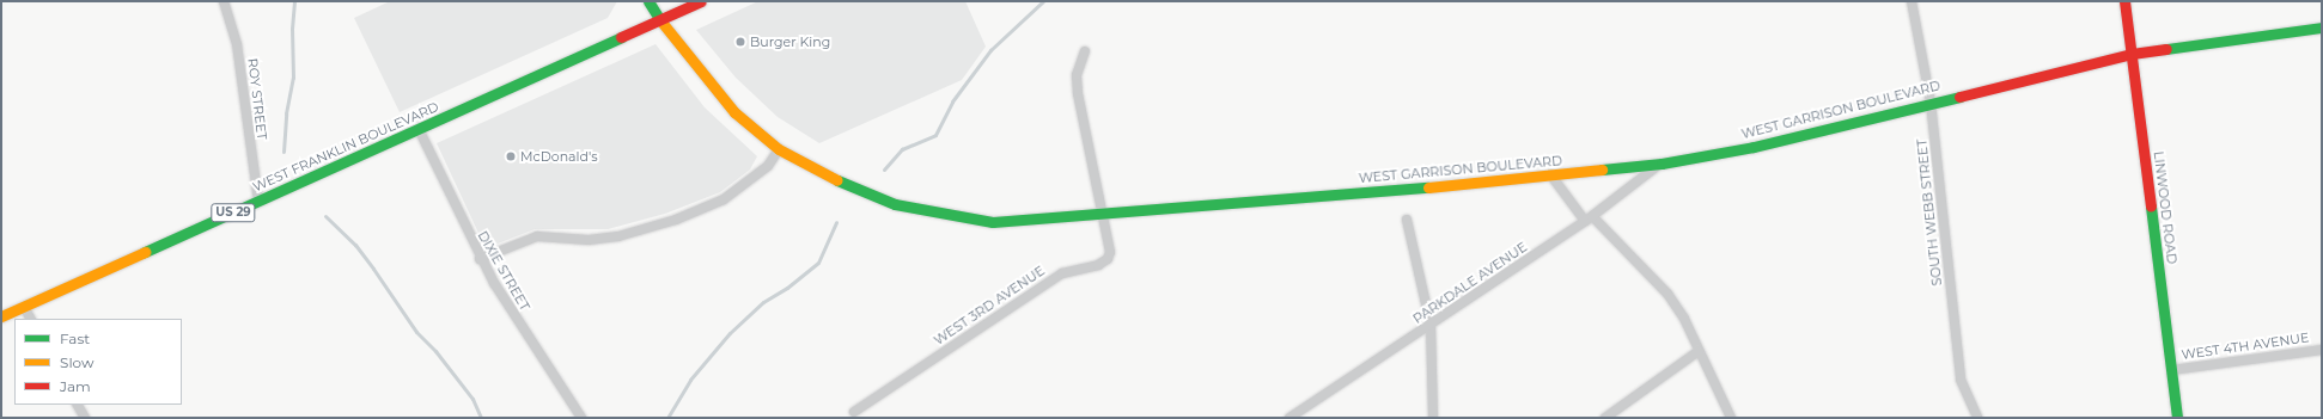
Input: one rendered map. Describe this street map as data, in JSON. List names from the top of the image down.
{
  "streets": {
    "main road": [
      "WEST GARRISON BOULEVARD",
      "WEST FRANKLIN BOULEVARD",
      "LINWOOD ROAD",
      "US 29"
    ],
    "street": [
      "ROY STREET",
      "SOUTH WEBB STREET",
      "DIXIE STREET",
      "PARKDALE AVENUE",
      "WEST 3RD AVENUE",
      "WEST 4TH AVENUE"
    ]
  },
  "crossings": [
    ["ROY STREET", "WEST FRANKLIN BOULEVARD"],
    ["WEST GARRISON BOULEVARD", "WEST FRANKLIN BOULEVARD"],
    ["WEST GARRISON BOULEVARD", "LINWOOD ROAD"],
    ["WEST GARRISON BOULEVARD", "SOUTH WEBB STREET"],
    ["WEST GARRISON BOULEVARD", "PARKDALE AVENUE"],
    ["WEST GARRISON BOULEVARD", "WEST 3RD AVENUE"],
    ["WEST FRANKLIN BOULEVARD", "DIXIE STREET"],
    ["LINWOOD ROAD", "WEST 4TH AVENUE"]
  ],
  "places": ["Burger King", "McDonald's"],
  "legend": ["Fast", "Slow", "Jam"]
}
